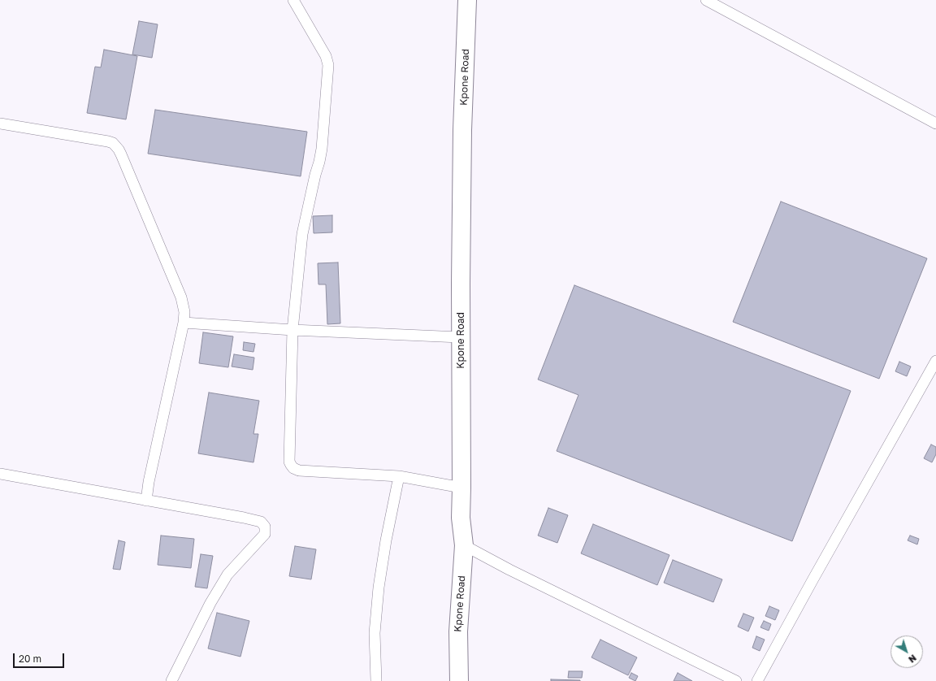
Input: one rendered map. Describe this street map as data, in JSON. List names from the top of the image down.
{
  "streets": {
    "main road": ["Kpone Road"]
  },
  "scale_bar": "20 m",
  "north": "bottom right"
}
